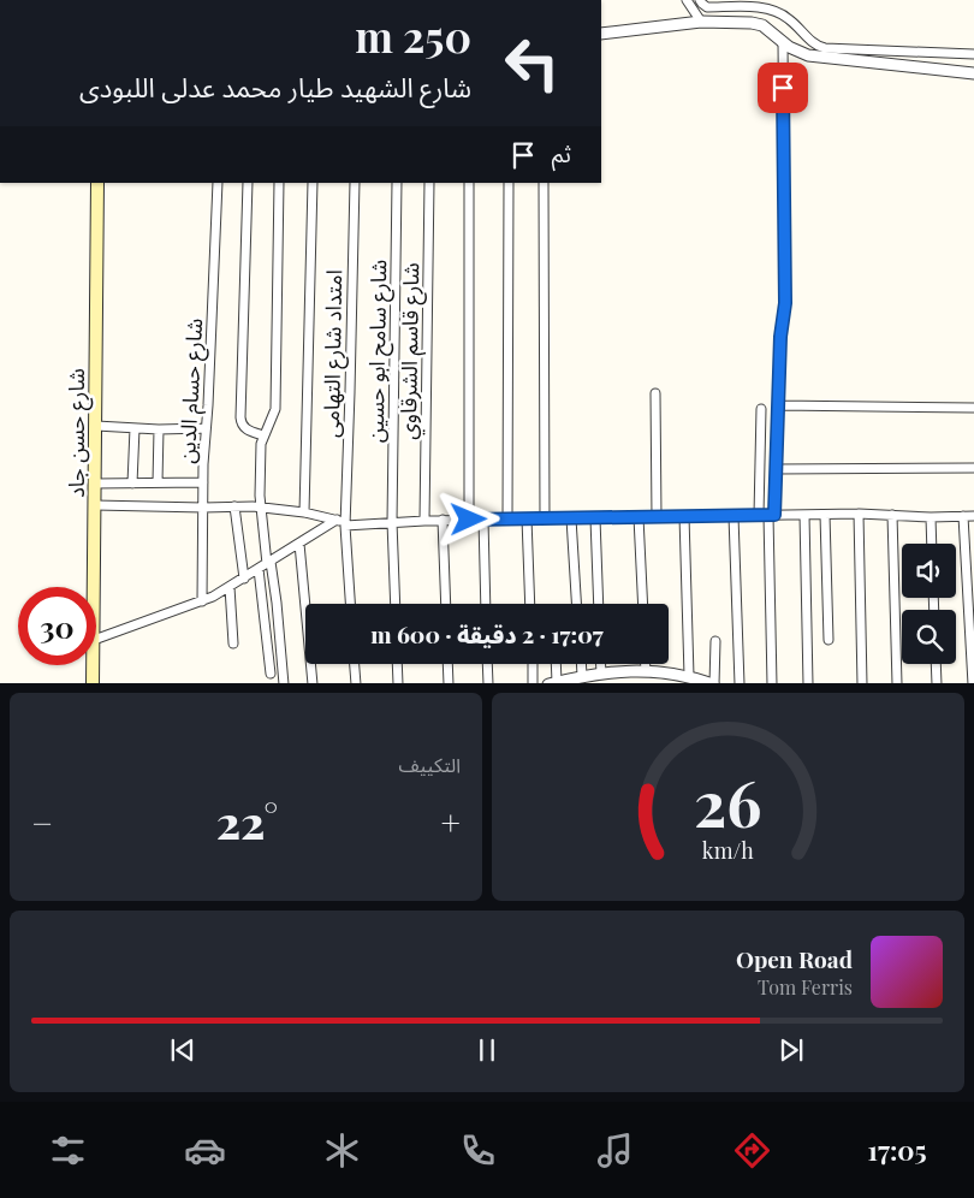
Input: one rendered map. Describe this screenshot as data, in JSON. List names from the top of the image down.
{
  "streets": {
    "main road": ["شارع حسن جاد"],
    "street": [
      "شارع سامح ابو حسين",
      "شارع قاسم الشرقاوي",
      "امتداد شارع التهامى",
      "شارع حسام الدين"
    ]
  },
  "page": {
    "turn": ["250 m", "شارع الشهيد طيار محمد عدلى اللبودى"],
    "then": "ثم",
    "limit": "30",
    "trip": "17:07 · 2 دقيقة · 600 m",
    "tile": "التكييف",
    "heat": ["−", "22°", "+"],
    "song": ["Open Road", "Tom Ferris"],
    "tabs": "17:05",
    "gauge": ["26", "km/h"]
  }
}
